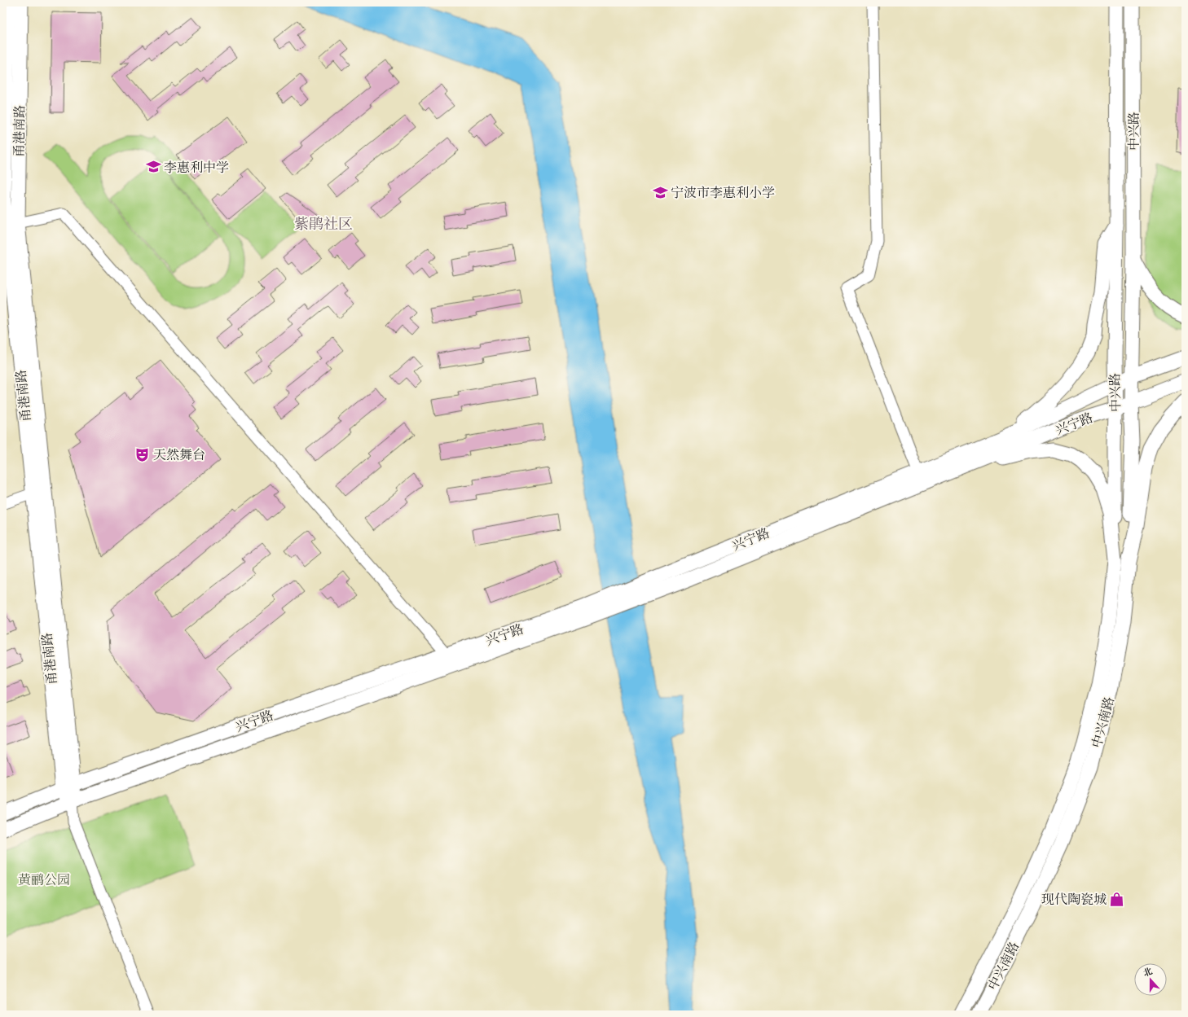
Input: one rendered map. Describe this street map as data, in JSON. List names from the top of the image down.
{
  "streets": {
    "main road": [
      "甬港南路",
      "中兴路",
      "兴宁路",
      "中兴南路"
    ]
  },
  "crossings": [
    ["甬港南路", "兴宁路"],
    ["中兴路", "兴宁路"],
    ["中兴路", "中兴南路"],
    ["兴宁路", "中兴南路"]
  ],
  "districts": ["紫鹃社区"],
  "parks": ["黄鹂公园"],
  "places": {
    "school or university": ["李惠利中学", "宁波市李惠利小学"],
    "theatre": ["天然舞台"],
    "shop": ["现代陶瓷城"]
  },
  "north": "top"
}
